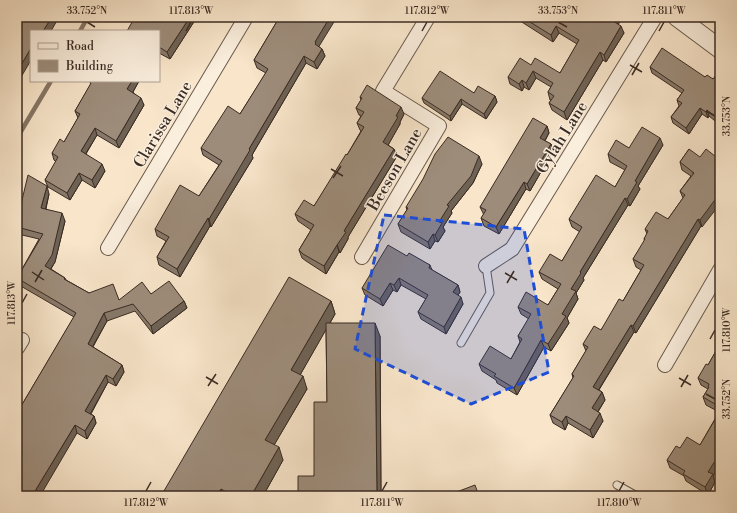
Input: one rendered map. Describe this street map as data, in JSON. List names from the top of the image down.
{
  "streets": {
    "street": ["Clarissa Lane", "Gylah Lane", "Beeson Lane"]
  },
  "legend": ["Road", "Building"],
  "coordinates": [
    "33.752°N",
    "117.813°W",
    "117.812°W",
    "33.753°N",
    "117.811°W",
    "117.810°W"
  ]
}
